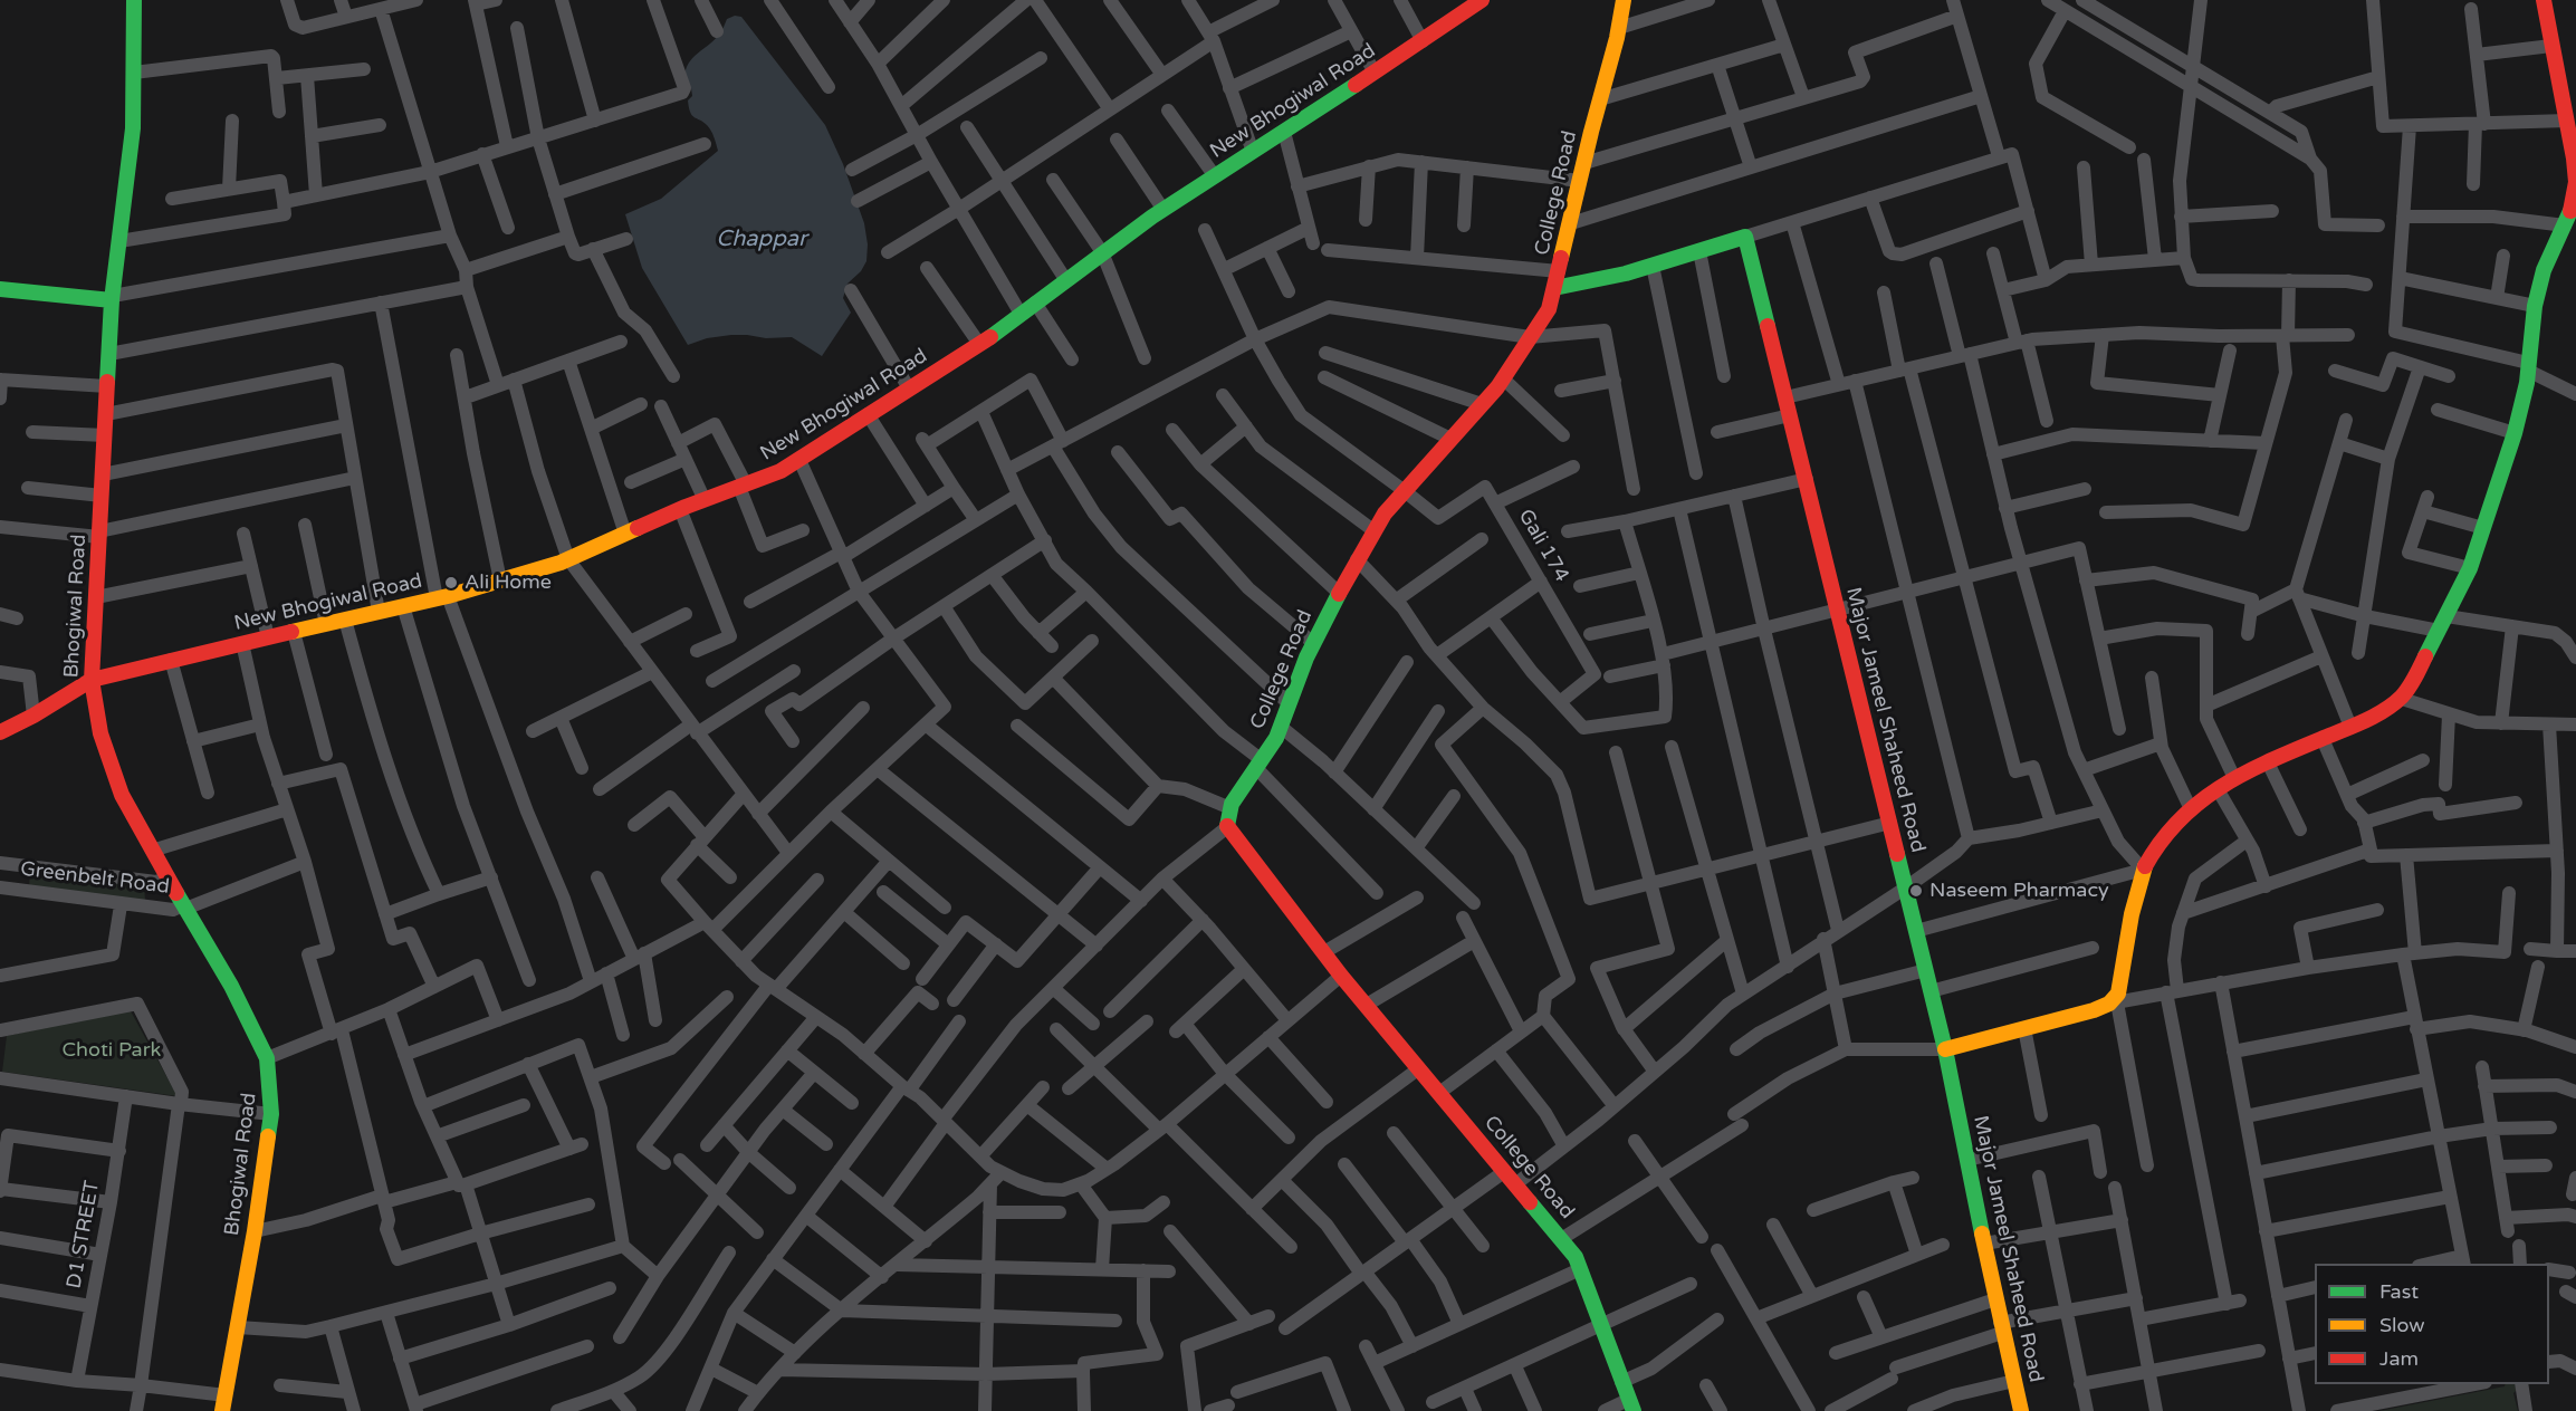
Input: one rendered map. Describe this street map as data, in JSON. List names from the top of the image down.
{
  "streets": {
    "street": [
      "New Bhogiwal Road",
      "College Road",
      "Gali 174",
      "Bhogiwal Road",
      "Major Jameel Shaheed Road",
      "Greenbelt Road",
      "D1 STREET"
    ]
  },
  "crossings": [
    ["New Bhogiwal Road", "Bhogiwal Road"],
    ["College Road", "Gali 174"],
    ["Bhogiwal Road", "Greenbelt Road"]
  ],
  "water": ["Chappar"],
  "parks": ["Choti Park"],
  "places": ["Ali Home", "Naseem Pharmacy"],
  "legend": ["Fast", "Slow", "Jam"]
}
